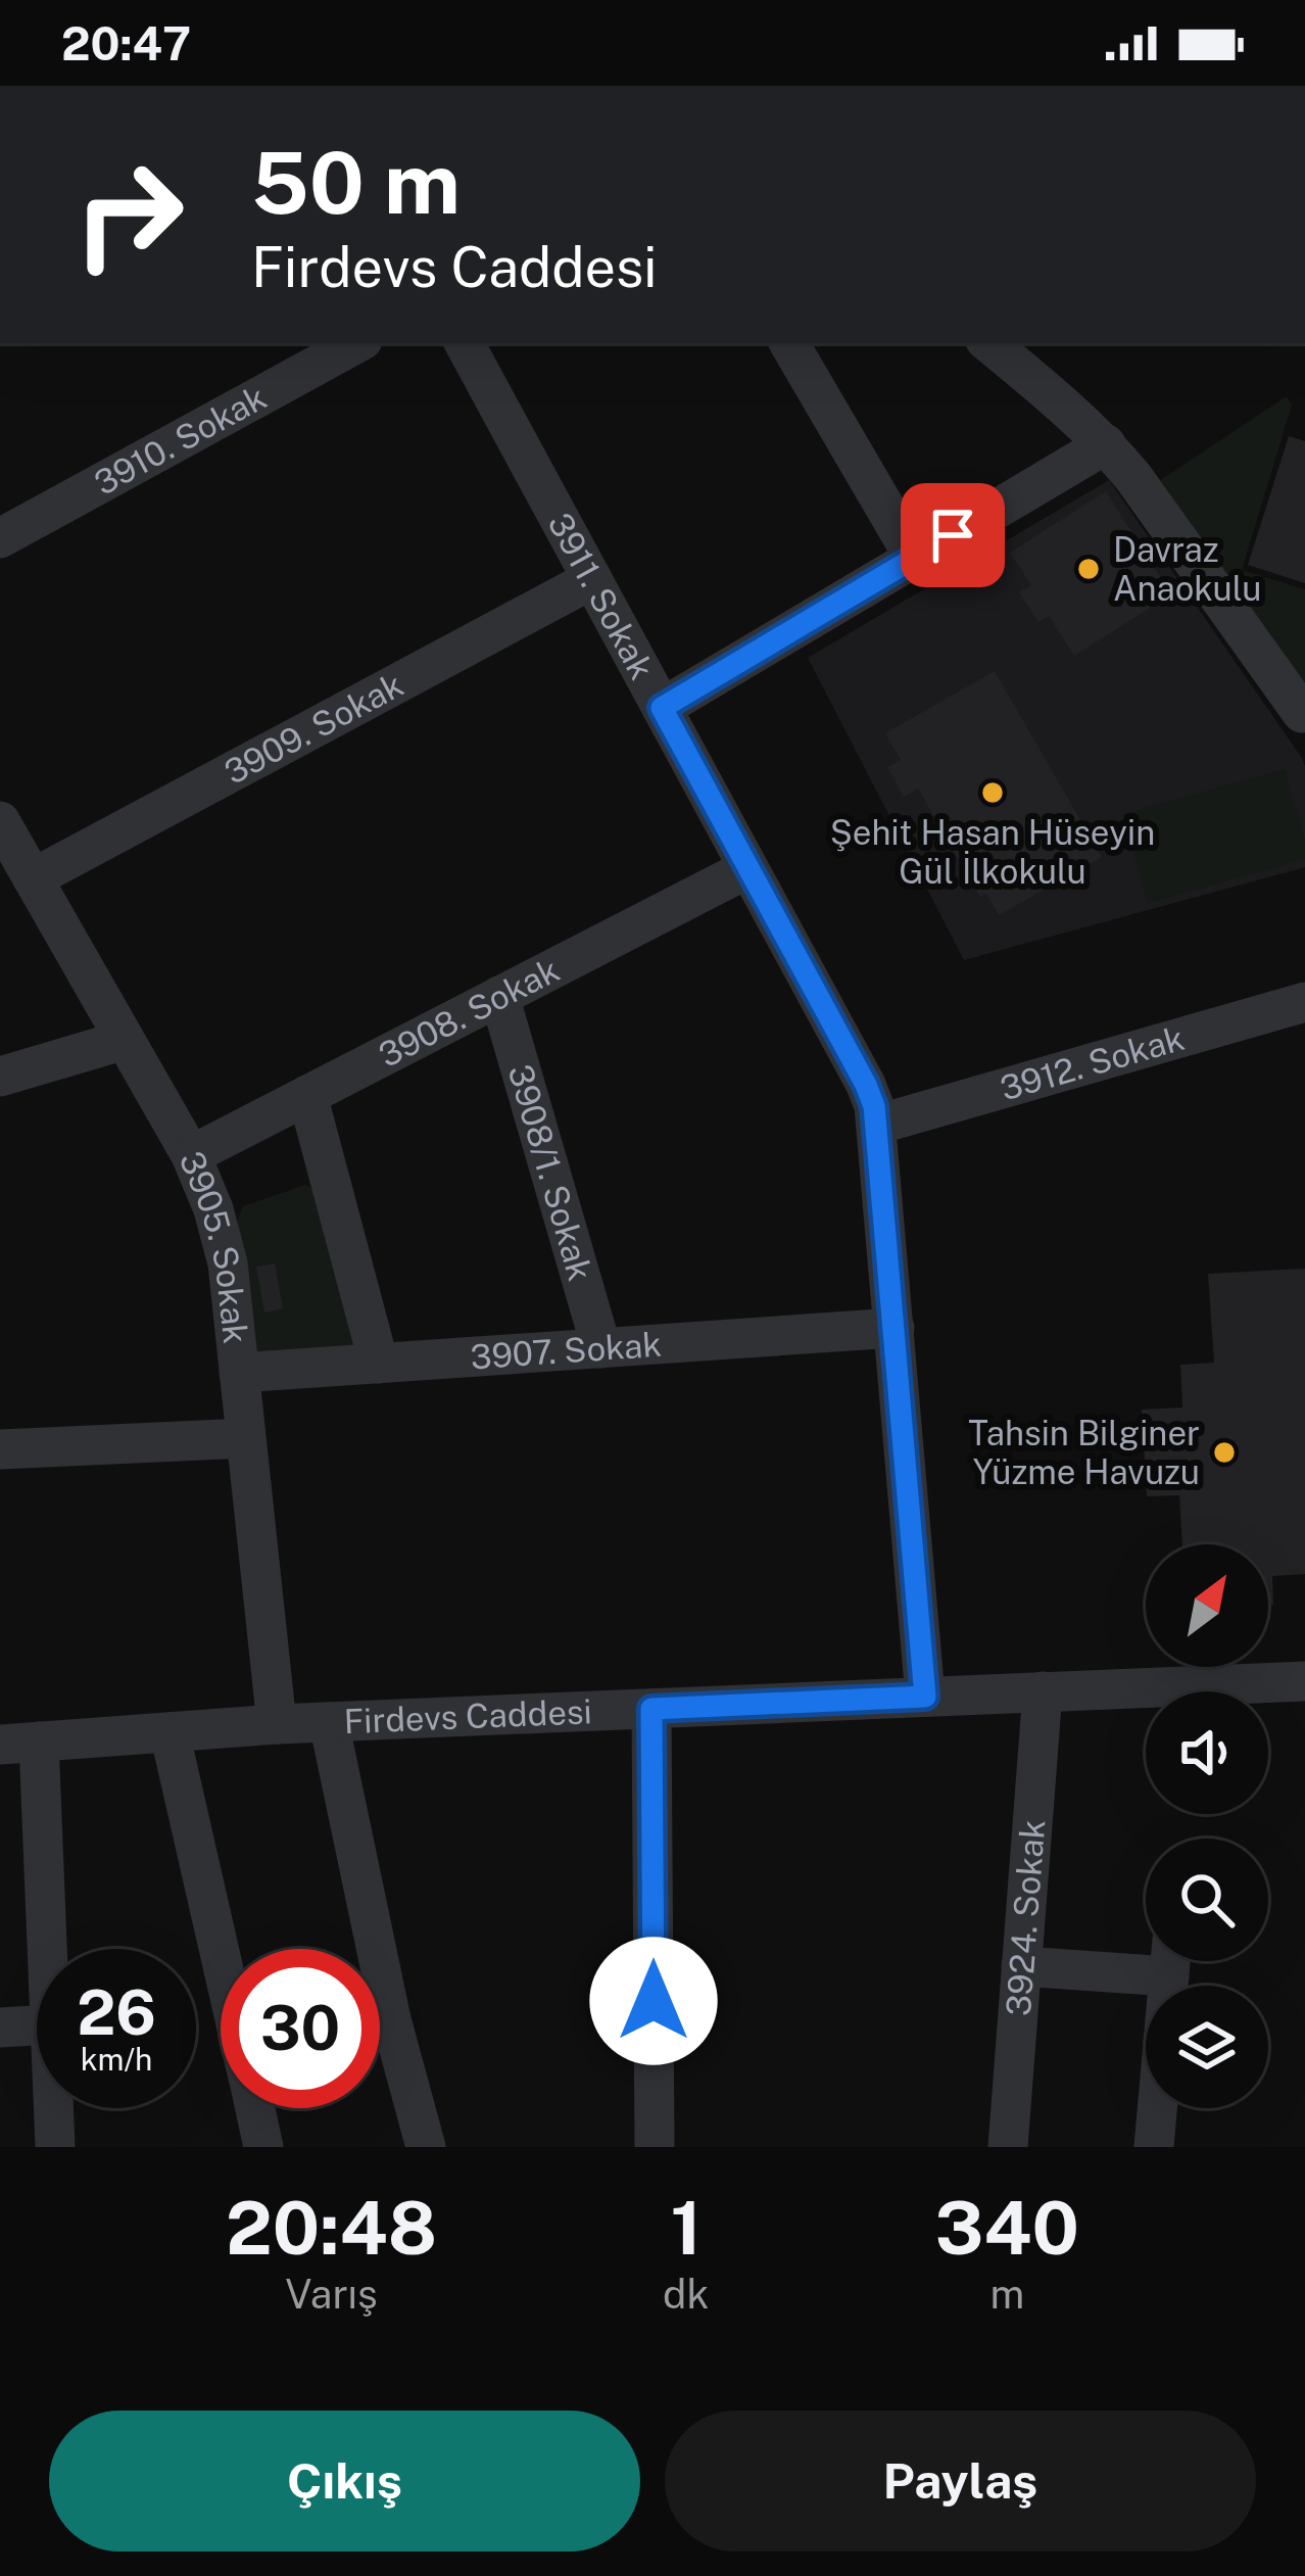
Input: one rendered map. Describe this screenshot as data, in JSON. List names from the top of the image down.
{
  "streets": {
    "street": [
      "3910. Sokak",
      "3911. Sokak",
      "3909. Sokak",
      "3908. Sokak",
      "3912. Sokak",
      "3908/1. Sokak",
      "3905. Sokak",
      "3907. Sokak",
      "Firdevs Caddesi",
      "3924. Sokak"
    ]
  },
  "crossings": [
    ["3911. Sokak", "3909. Sokak"],
    ["3911. Sokak", "3908. Sokak"],
    ["3911. Sokak", "3912. Sokak"],
    ["3911. Sokak", "3907. Sokak"],
    ["3911. Sokak", "Firdevs Caddesi"],
    ["3909. Sokak", "3905. Sokak"],
    ["3908. Sokak", "3908/1. Sokak"],
    ["3908. Sokak", "3905. Sokak"],
    ["3908/1. Sokak", "3907. Sokak"],
    ["3905. Sokak", "3907. Sokak"],
    ["3905. Sokak", "Firdevs Caddesi"],
    ["Firdevs Caddesi", "3924. Sokak"]
  ],
  "places": ["Davraz Anaokulu", "Şehit Hasan Hüseyin Gül İlkokulu", "Tahsin Bilginer Yüzme Havuzu"],
  "north": "top right",
  "page": {
    "status": "20:47",
    "turn": ["50 m", "Firdevs Caddesi"],
    "speed": "26 km/h",
    "limit": "30",
    "eta": [
      "20:48",
      "Varış",
      "1",
      "dk",
      "340",
      "m"
    ],
    "buttons": ["Çıkış", "Paylaş"]
  }
}
